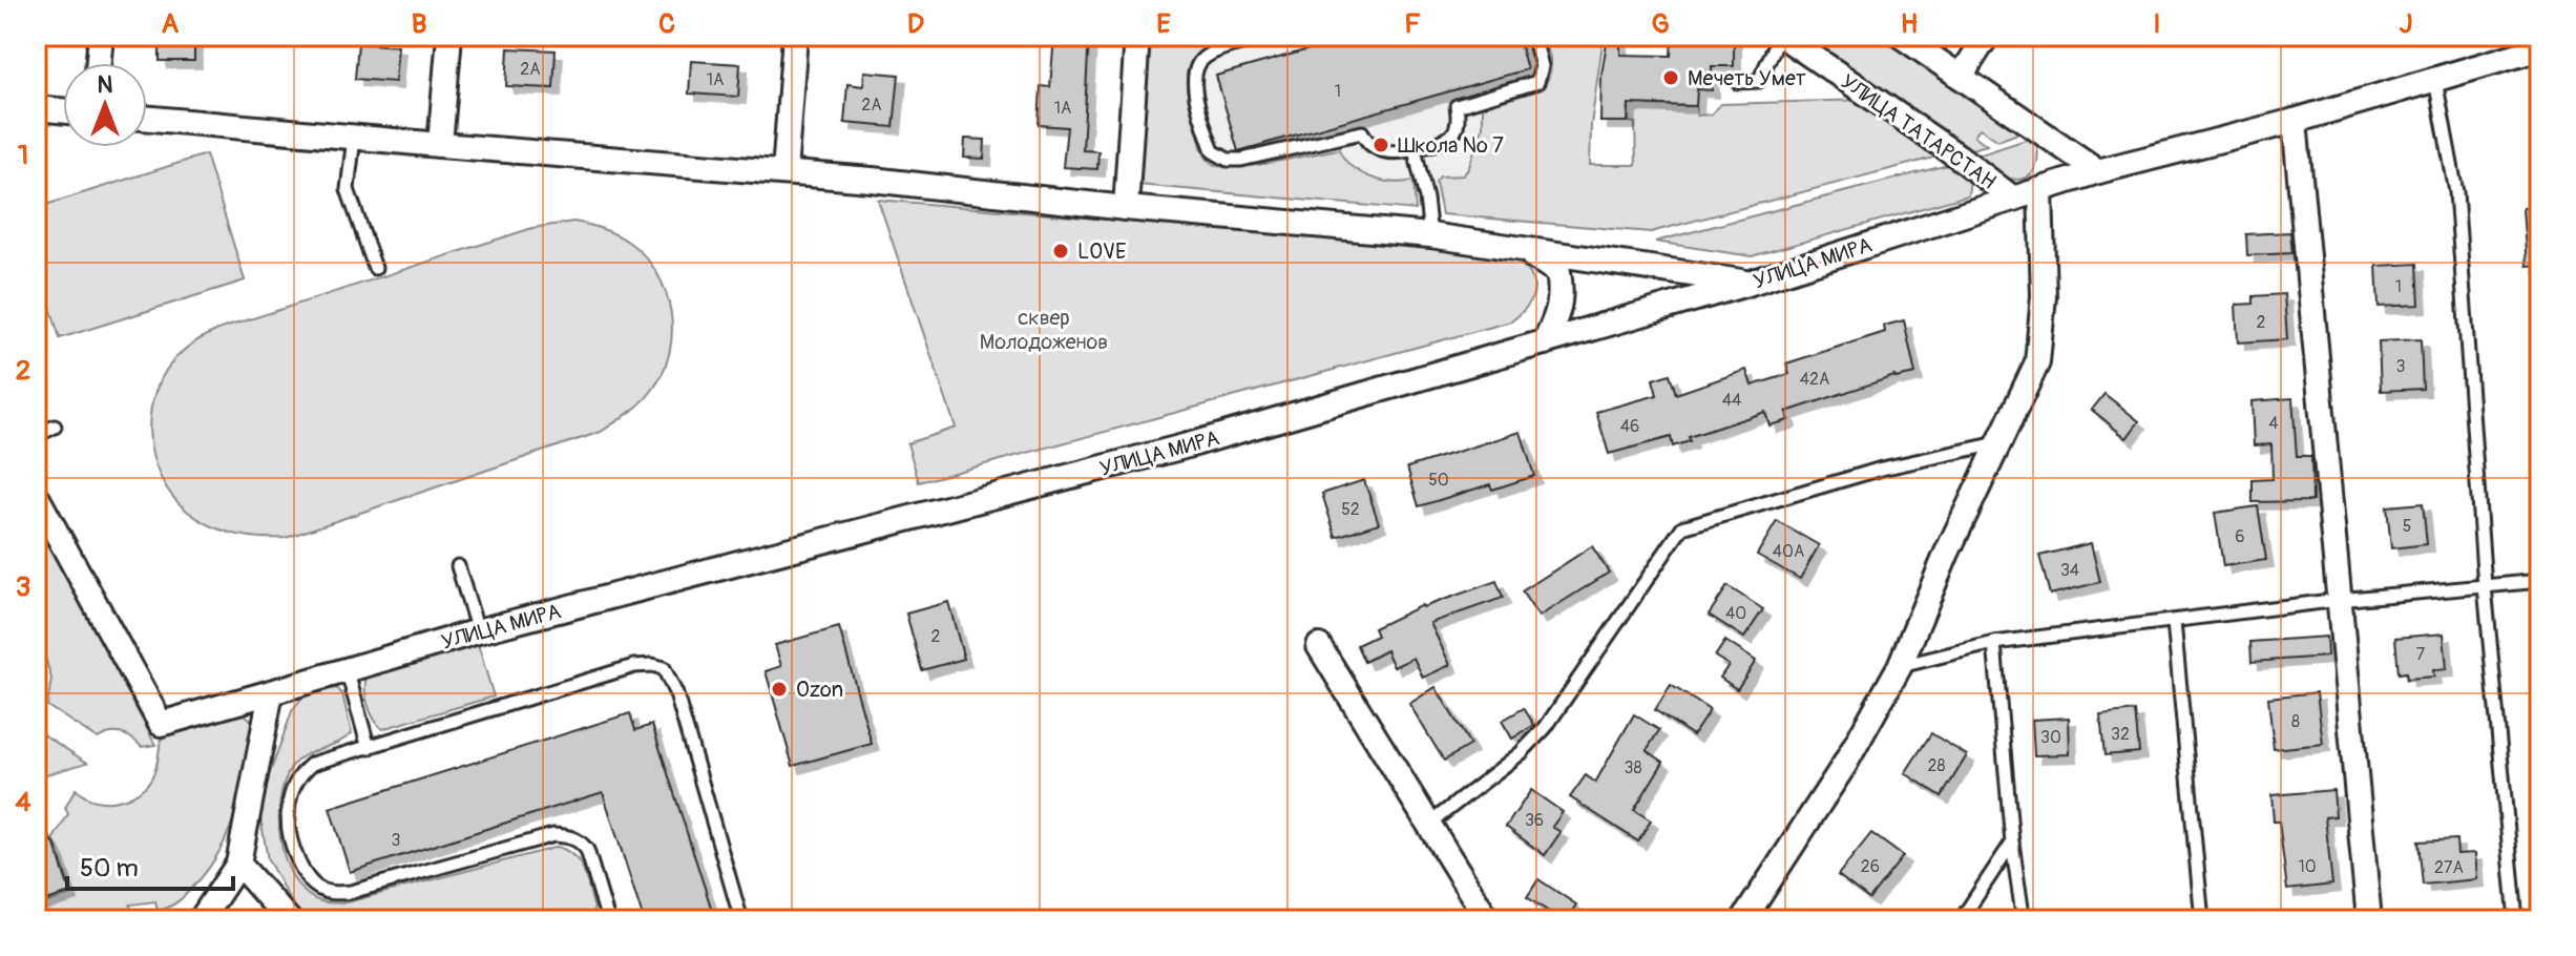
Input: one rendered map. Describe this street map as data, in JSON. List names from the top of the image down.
{
  "streets": {
    "street": ["УЛИЦА ТАТАРСТАН", "УЛИЦА МИРА"]
  },
  "crossings": [
    ["УЛИЦА ТАТАРСТАН", "УЛИЦА МИРА"]
  ],
  "parks": ["сквер Молодоженов"],
  "places": [
    "Мечеть Умет",
    "Школа № 7",
    "LOVE",
    "Ozon"
  ],
  "house_numbers": [
    "2А",
    "1А",
    "1",
    "2А",
    "1А",
    "1",
    "2",
    "3",
    "42А",
    "44",
    "4",
    "46",
    "50",
    "52",
    "5",
    "6",
    "40А",
    "34",
    "40",
    "2",
    "7",
    "8",
    "32",
    "30",
    "28",
    "38",
    "36",
    "3",
    "26",
    "10",
    "27А"
  ],
  "scale_bar": "50 m",
  "north": "top",
  "grid": {
    "columns": [
      "A",
      "B",
      "C",
      "D",
      "E",
      "F",
      "G",
      "H",
      "I",
      "J"
    ],
    "rows": [
      "1",
      "2",
      "3",
      "4"
    ]
  }
}
